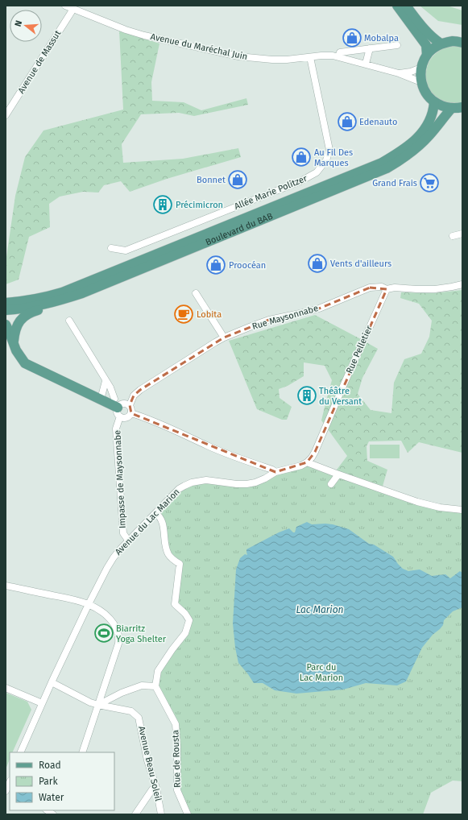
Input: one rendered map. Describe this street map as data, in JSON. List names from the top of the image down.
{
  "streets": {
    "main road": ["Boulevard du BAB"],
    "street": [
      "Avenue du Maréchal Juin",
      "Avenue de Massut",
      "Allée Marie Politzer",
      "Rue Maysonnabe",
      "Rue Pelletier",
      "Impasse de Maysonnabe",
      "Avenue du Lac Marion",
      "Rue de Rousta",
      "Avenue Beau Soleil"
    ]
  },
  "crossings": [
    ["Avenue du Maréchal Juin", "Avenue de Massut"],
    ["Avenue du Maréchal Juin", "Allée Marie Politzer"],
    ["Rue Maysonnabe", "Rue Pelletier"],
    ["Rue Maysonnabe", "Impasse de Maysonnabe"],
    ["Rue Pelletier", "Avenue du Lac Marion"],
    ["Impasse de Maysonnabe", "Avenue du Lac Marion"],
    ["Avenue du Lac Marion", "Avenue Beau Soleil"]
  ],
  "water": ["Lac Marion"],
  "parks": ["Parc du Lac Marion"],
  "places": {
    "shop": [
      "Mobalpa",
      "Edenauto",
      "Au Fil Des Marques",
      "Bonnet",
      "Vents d'ailleurs",
      "Proocéan"
    ],
    "supermarket": ["Grand Frais"],
    "building": ["Précimicron", "Théâtre du Versant"],
    "cafe": ["Lobita"],
    "sports": ["Biarritz Yoga Shelter"]
  },
  "legend": ["Road", "Park", "Water"],
  "north": "left"
}
